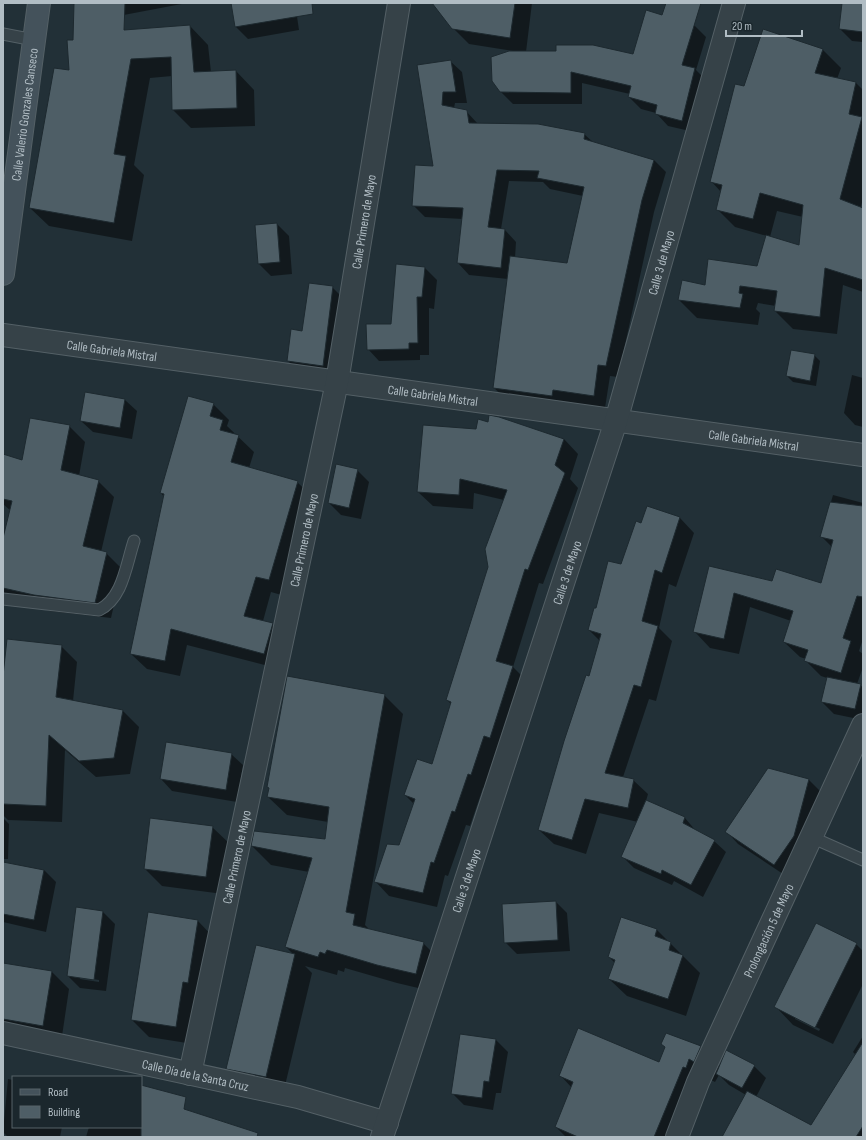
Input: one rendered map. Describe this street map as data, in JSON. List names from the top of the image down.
{
  "streets": {
    "street": [
      "Calle Valerio Gonzales Canseco",
      "Calle Primero de Mayo",
      "Calle 3 de Mayo",
      "Calle Gabriela Mistral",
      "Prolongación 5 de Mayo",
      "Calle Día de la Santa Cruz"
    ]
  },
  "crossings": [
    ["Calle Primero de Mayo", "Calle Gabriela Mistral"],
    ["Calle Primero de Mayo", "Calle Día de la Santa Cruz"],
    ["Calle 3 de Mayo", "Calle Gabriela Mistral"],
    ["Calle 3 de Mayo", "Calle Día de la Santa Cruz"]
  ],
  "legend": ["Road", "Building"],
  "scale_bar": "20 m"
}
